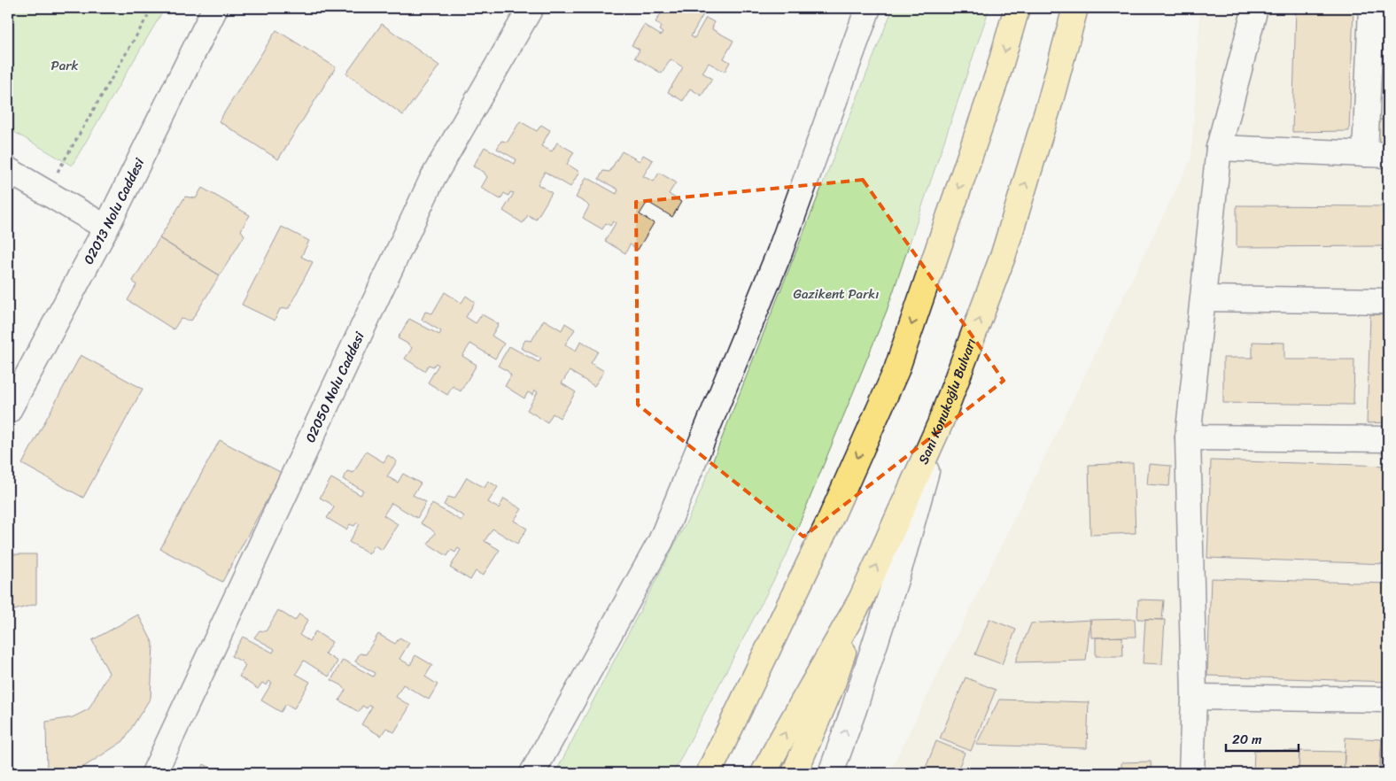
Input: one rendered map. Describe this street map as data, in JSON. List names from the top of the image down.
{
  "streets": {
    "highway": ["Sani Konukoğlu Bulvarı"],
    "street": ["02013 Nolu Caddesi", "02050 Nolu Caddesi"]
  },
  "parks": ["Park", "Gazikent Parkı"],
  "scale_bar": "20 m"
}
